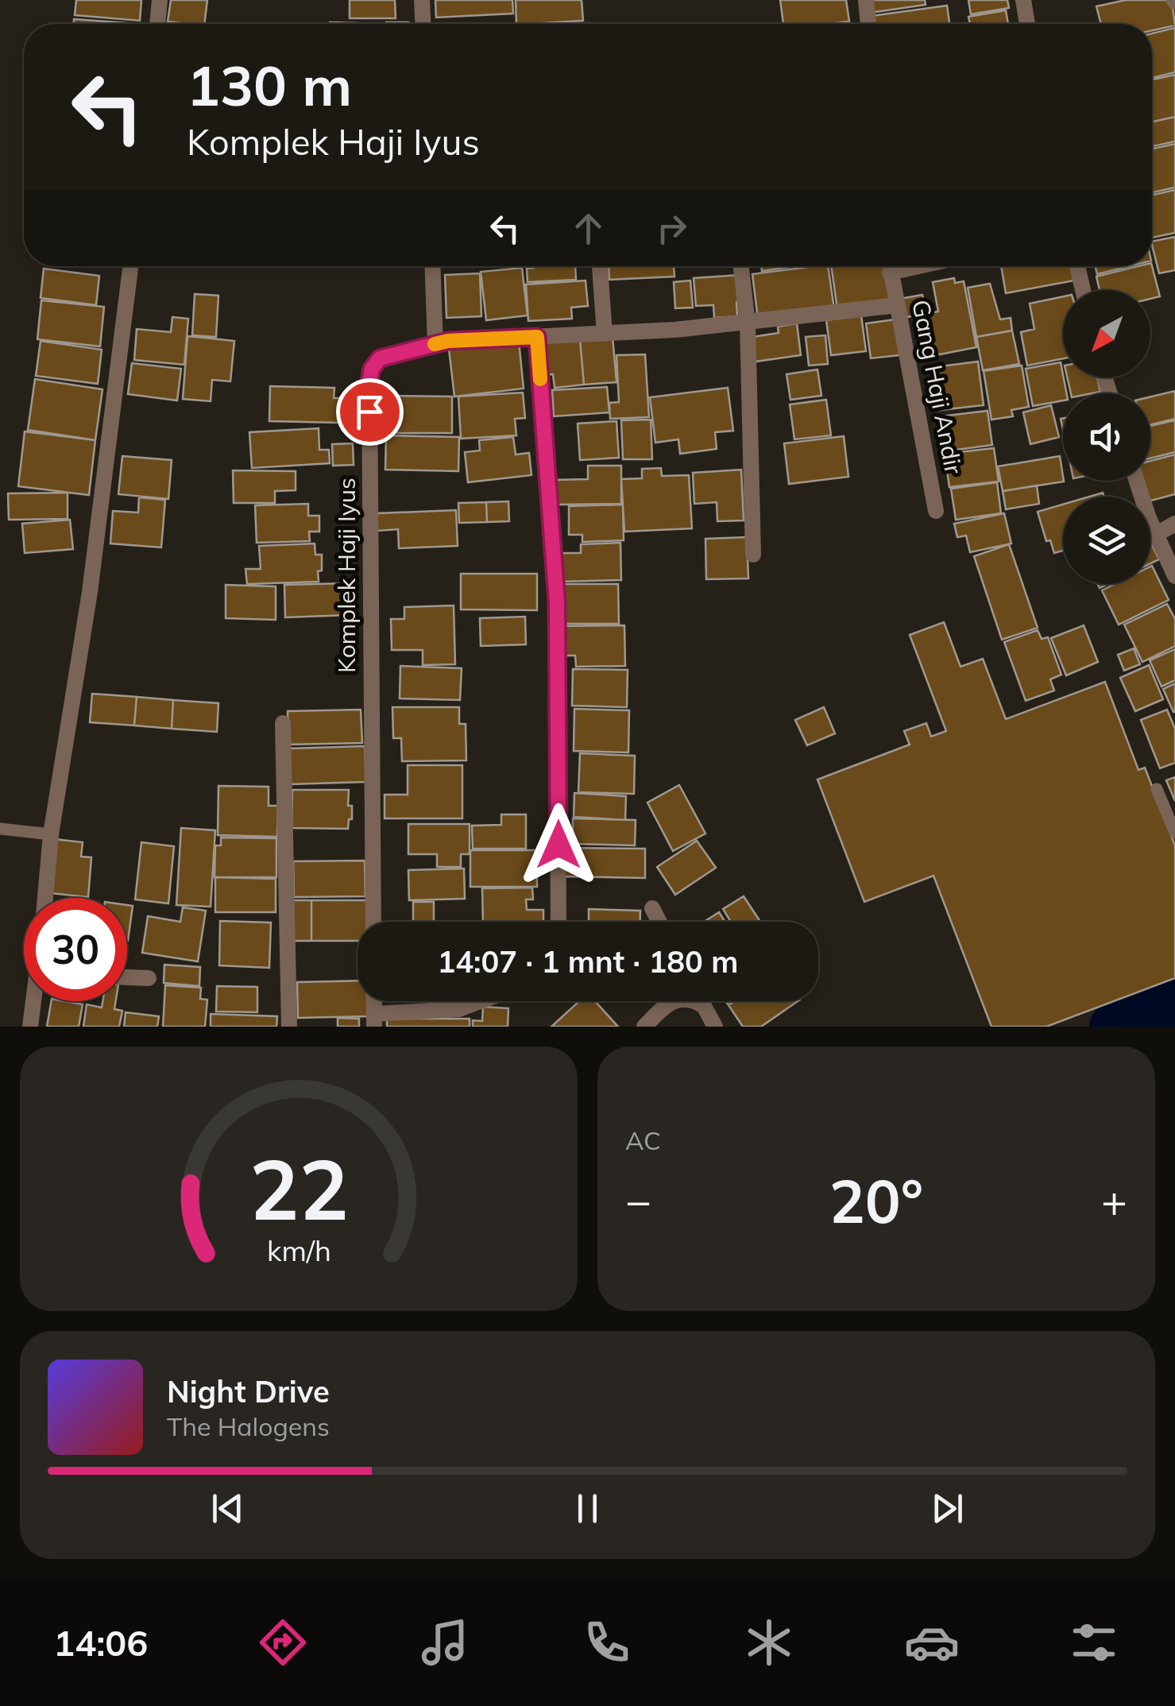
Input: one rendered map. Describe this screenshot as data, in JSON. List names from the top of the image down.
{
  "streets": {
    "street": ["Gang Haji Andir", "Komplek Haji Iyus"]
  },
  "crossings": [
    ["Gang Haji Andir", "Komplek Haji Iyus"]
  ],
  "north": "bottom left",
  "page": {
    "turn": ["130 m", "Komplek Haji Iyus"],
    "limit": "30",
    "trip": "14:07 · 1 mnt · 180 m",
    "tile": "AC",
    "heat": ["−", "20°", "+"],
    "song": ["Night Drive", "The Halogens"],
    "tabs": "14:06",
    "gauge": ["22", "km/h"]
  }
}
